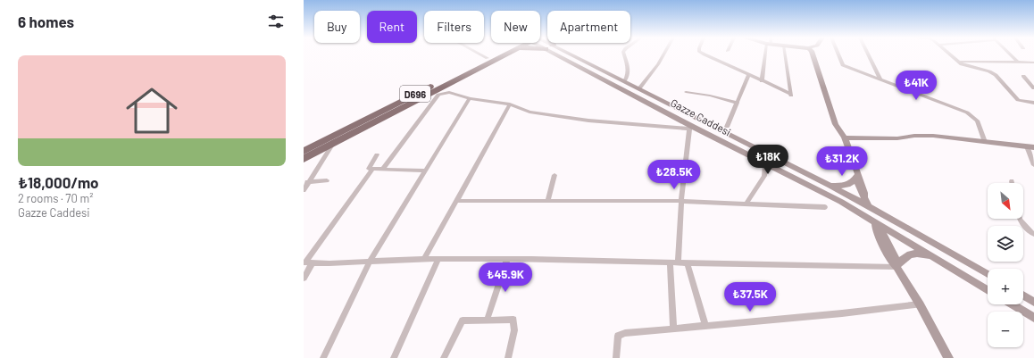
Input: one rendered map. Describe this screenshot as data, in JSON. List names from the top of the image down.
{
  "streets": {
    "highway": ["D696"],
    "main road": ["Gazze Caddesi"]
  },
  "north": "bottom right",
  "page": {
    "heading": "6 homes",
    "chip": [
      "Buy",
      "Rent",
      "Filters",
      "New",
      "Apartment"
    ],
    "list": [
      {
        "name": "₺18,000/mo",
        "note": "2 rooms · 70 m² · Gazze Caddesi"
      }
    ],
    "price": [
      "₺41K",
      "₺18K",
      "₺31.2K",
      "₺28.5K",
      "₺45.9K",
      "₺37.5K"
    ],
    "map_buttons": ["+", "−"]
  }
}
